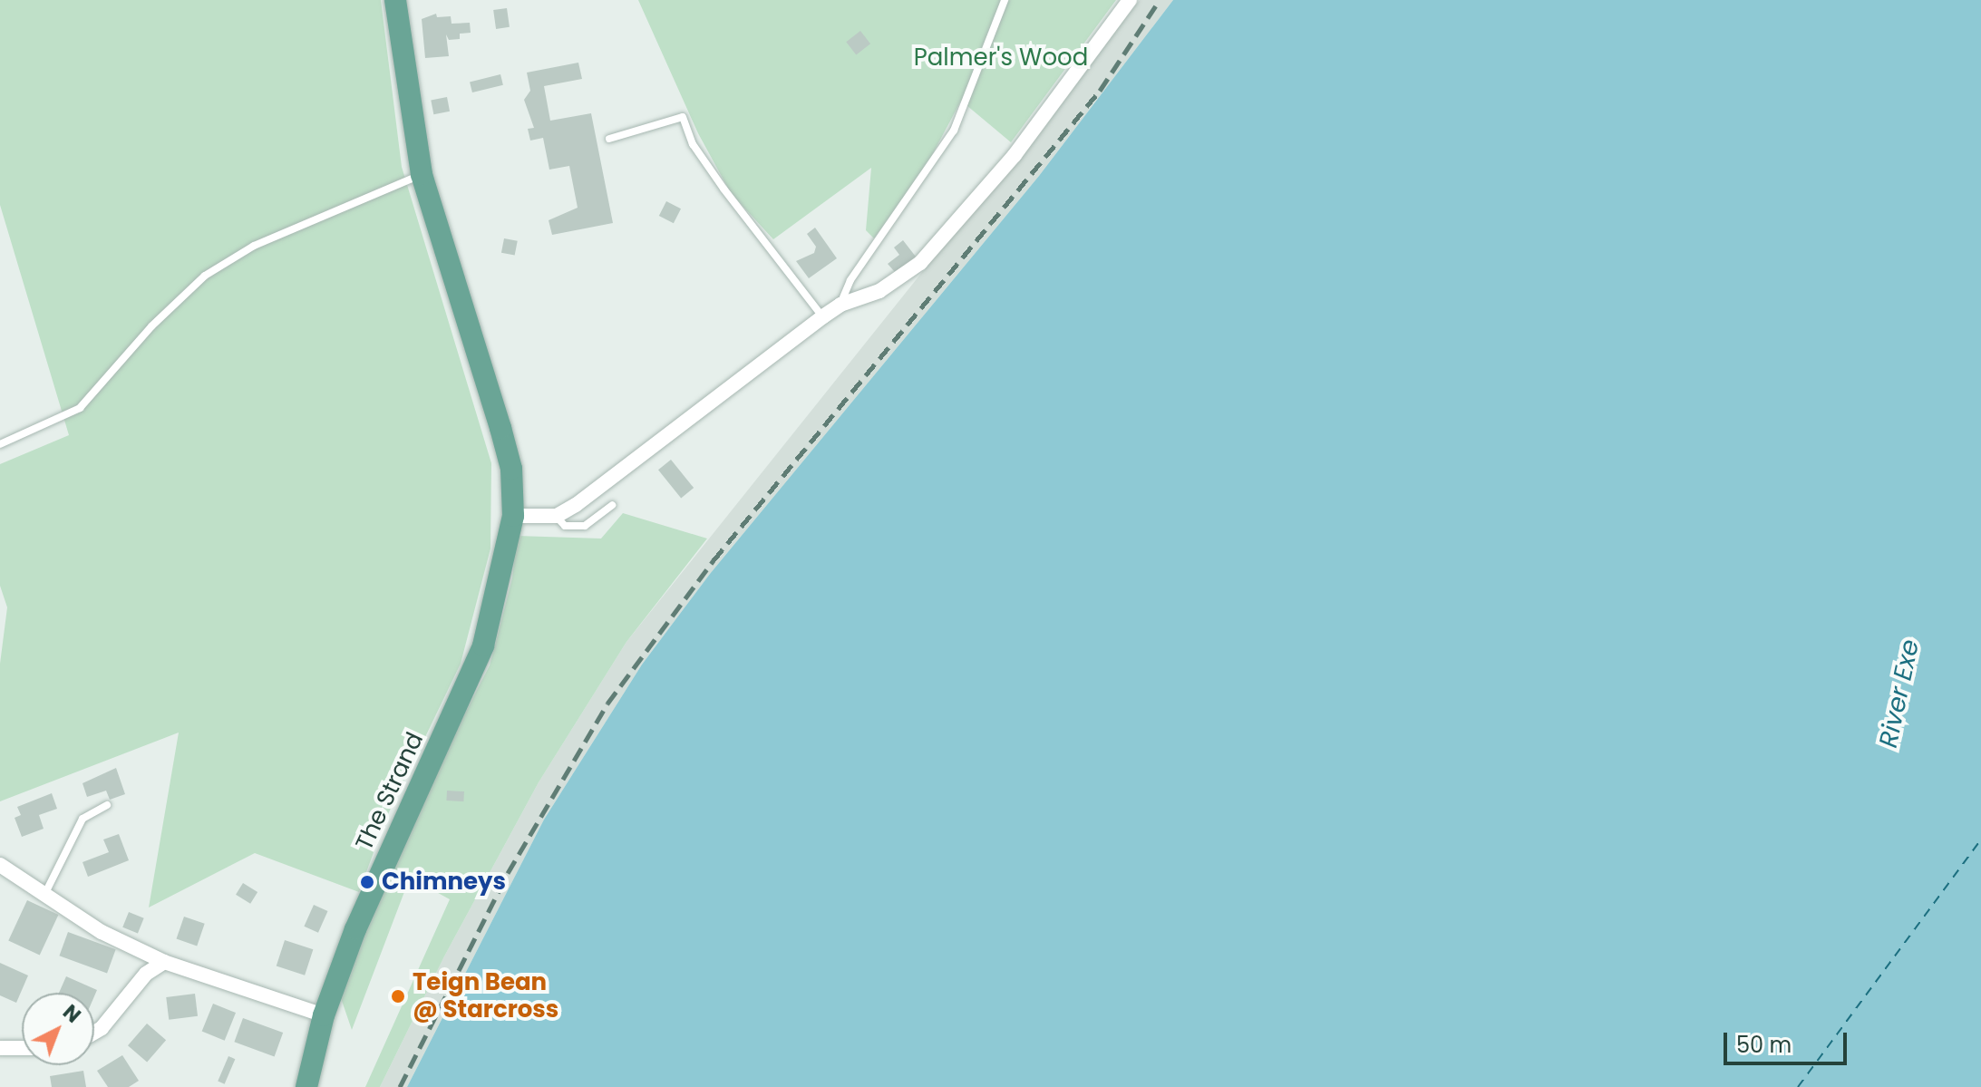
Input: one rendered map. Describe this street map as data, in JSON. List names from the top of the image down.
{
  "streets": {
    "main road": ["The Strand"]
  },
  "water": ["River Exe"],
  "parks": ["Palmer's Wood"],
  "places": ["Chimneys", "Teign Bean @ Starcross"],
  "scale_bar": "50 m",
  "north": "top right"
}
